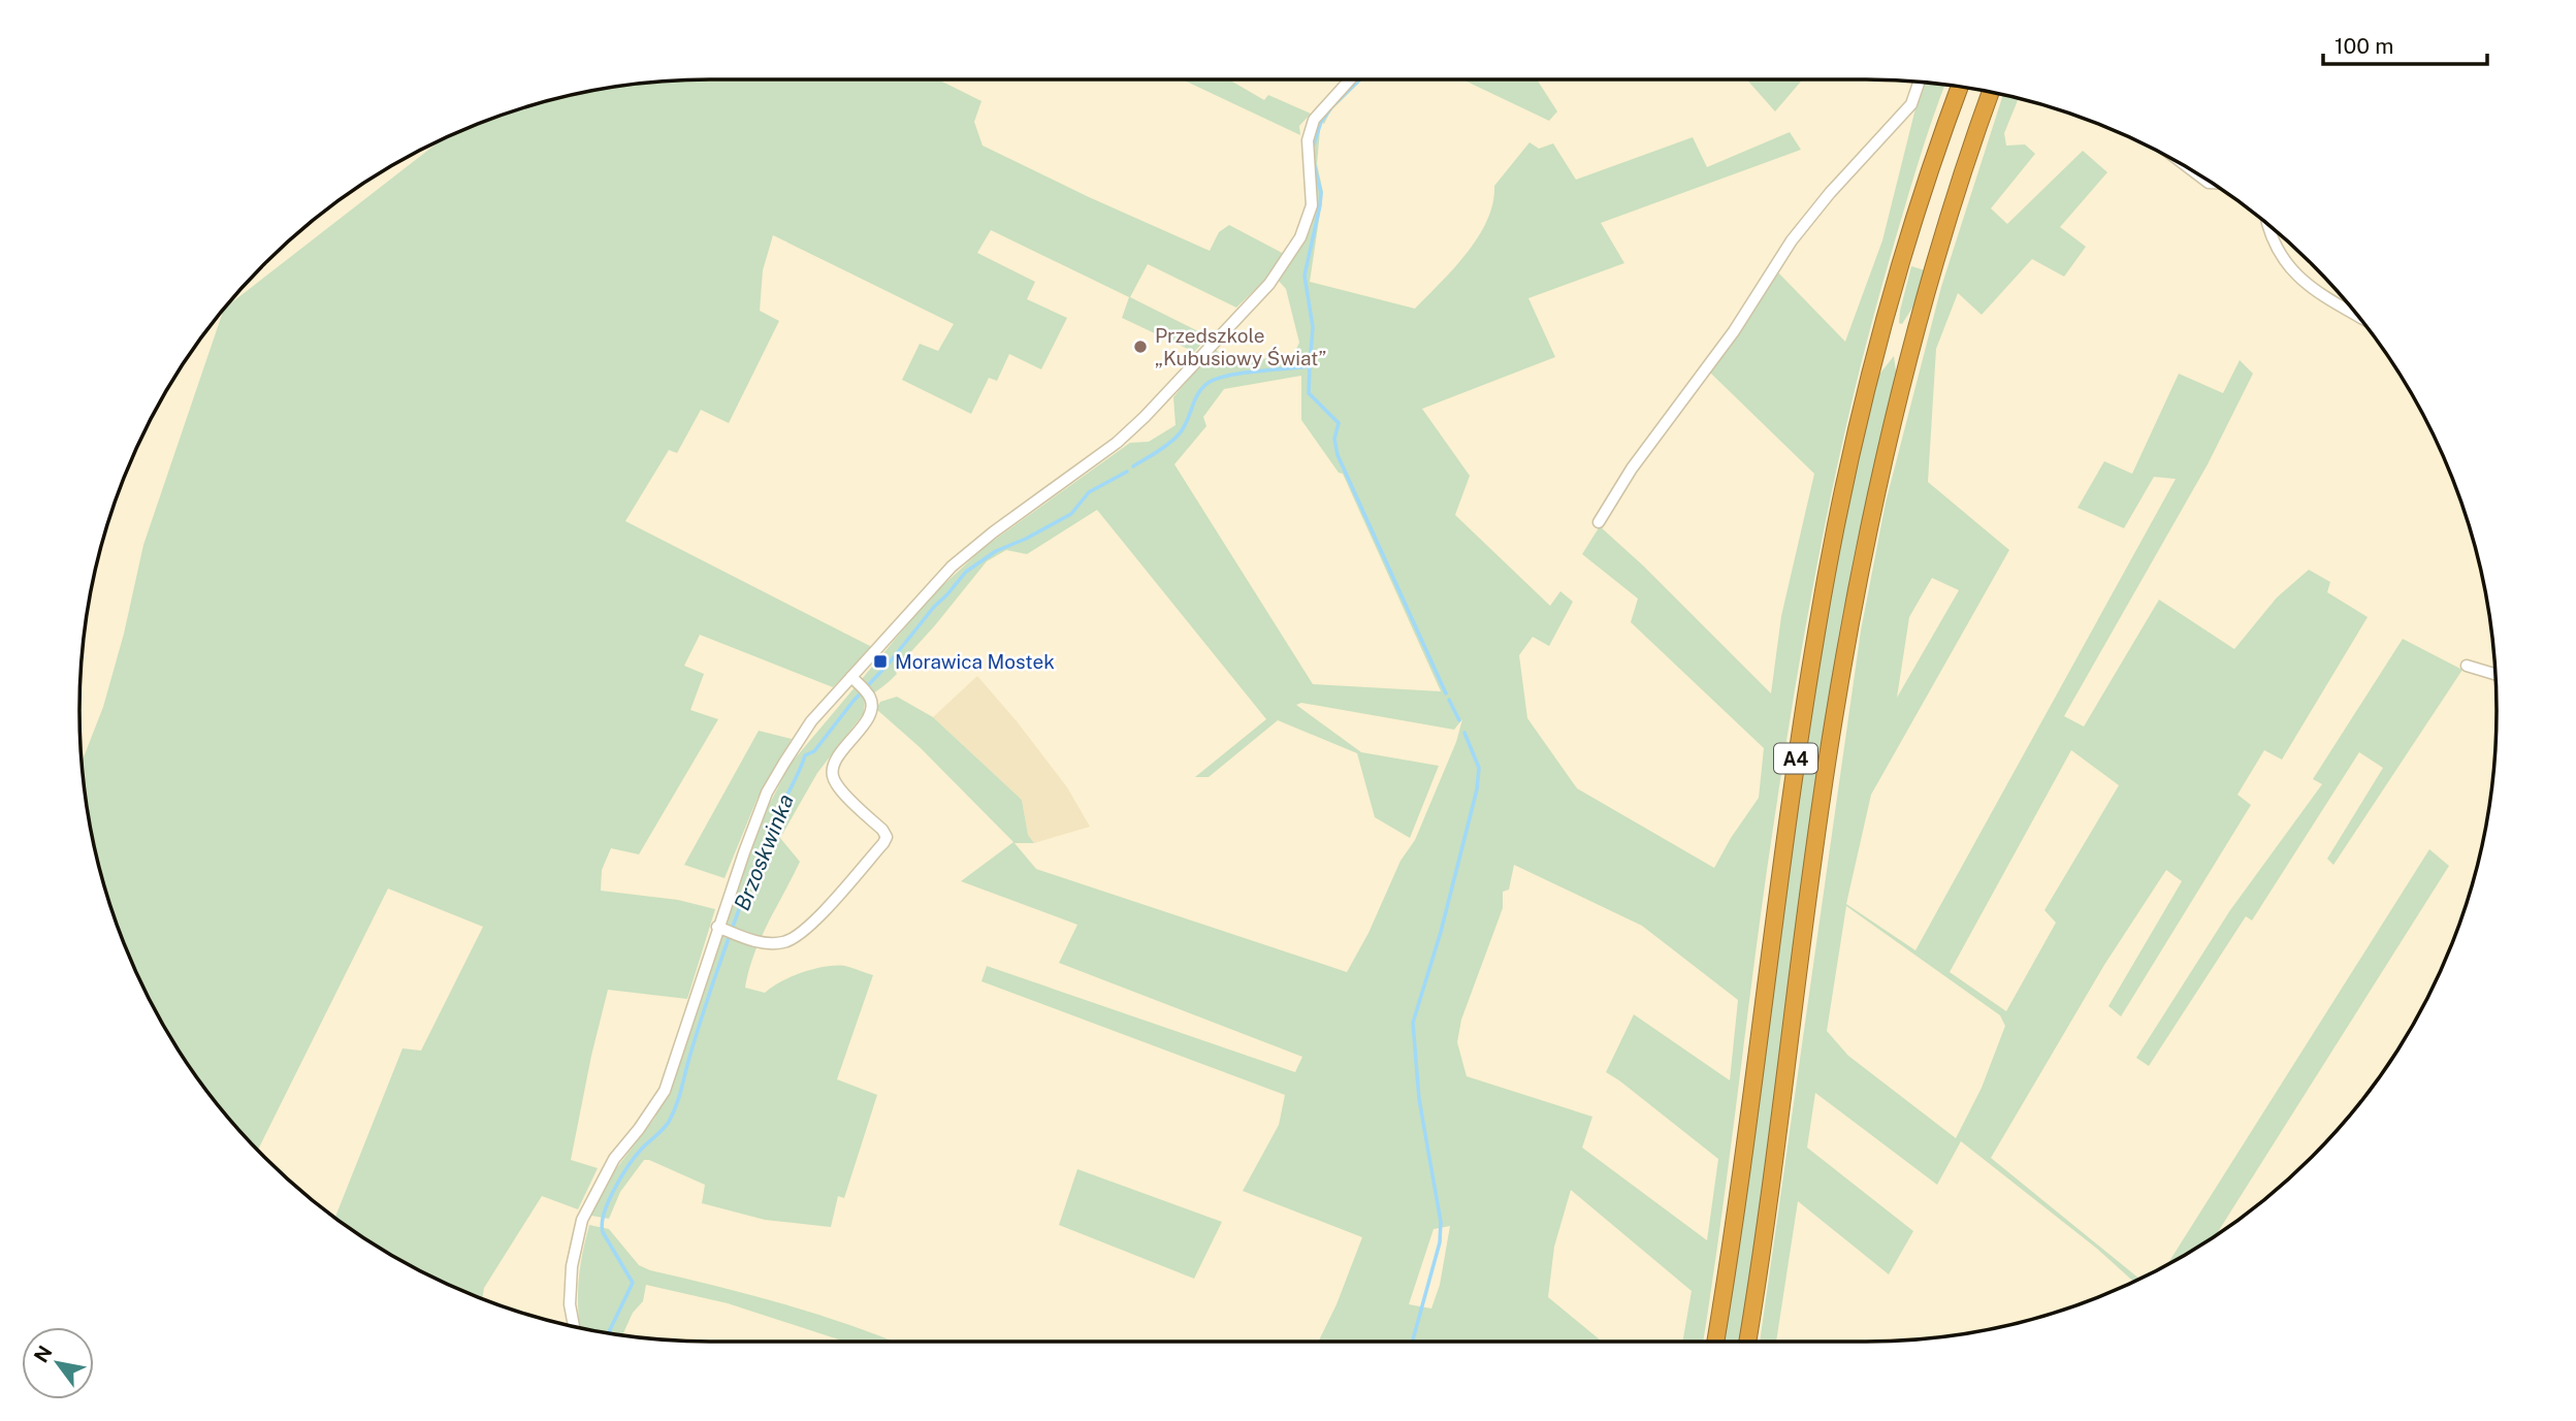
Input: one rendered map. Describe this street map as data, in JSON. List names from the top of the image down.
{
  "streets": {
    "highway": ["A4"]
  },
  "water": ["Brzoskwinka"],
  "places": {
    "other": ["Przedszkole „Kubusiowy Świat”"],
    "transit": ["Morawica Mostek"]
  },
  "scale_bar": "100 m",
  "north": "top left"
}
